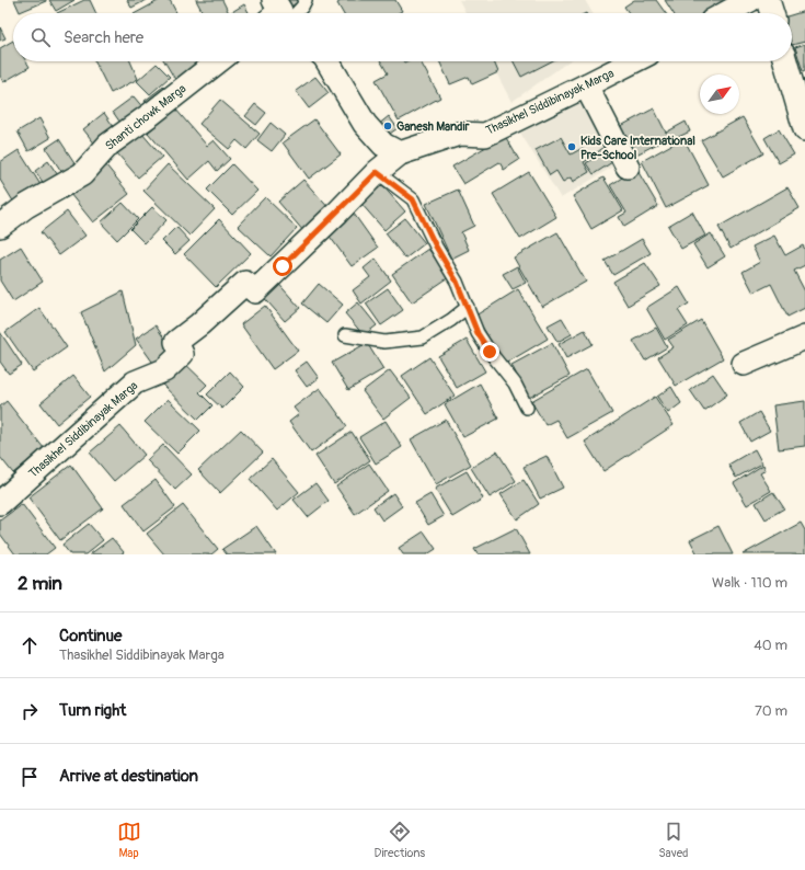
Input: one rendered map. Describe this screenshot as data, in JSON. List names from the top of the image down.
{
  "streets": {
    "street": ["Thasikhel Siddibinayak Marga", "Shanti chowk Marga"]
  },
  "places": ["Ganesh Mandir", "Kids Care International Pre-School"],
  "north": "top right",
  "page": {
    "search": "Search here",
    "heading": ["2 min", "Walk · 110 m"],
    "list": [
      ["Continue", "Thasikhel Siddibinayak Marga", "40 m"],
      ["Turn right", "70 m"],
      "Arrive at destination"
    ],
    "nav": ["Map", "Directions", "Saved"]
  }
}
